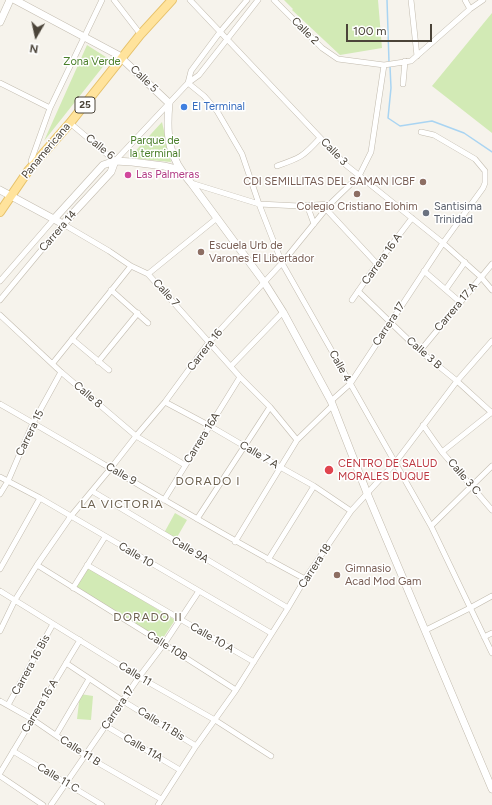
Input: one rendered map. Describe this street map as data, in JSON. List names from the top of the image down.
{
  "streets": {
    "main road": ["25", "Panamericana"],
    "street": [
      "Calle 2",
      "Calle 5",
      "Calle 6",
      "Calle 3",
      "Carrera 14",
      "Carrera 16 A",
      "Calle 7",
      "Carrera 17 A",
      "Carrera 17",
      "Carrera 16",
      "Calle 3 B",
      "Calle 4",
      "Calle 8",
      "Carrera 15",
      "Carrera 16A",
      "Calle 7 A",
      "Calle 9",
      "Calle 3 C",
      "Calle 9A",
      "Calle 10",
      "Carrera 18",
      "Calle 10 A",
      "Calle 10B",
      "Carrera 16 Bis",
      "Calle 11",
      "Calle 11 Bis",
      "Calle 11A",
      "Calle 11 B",
      "Calle 11 C"
    ]
  },
  "crossings": [
    ["Calle 2", "Carrera 16"],
    ["Calle 5", "Panamericana"],
    ["Calle 5", "Carrera 14"],
    ["Calle 6", "Panamericana"],
    ["Calle 6", "Carrera 14"],
    ["Panamericana", "Calle 7"],
    ["Calle 3", "Carrera 14"],
    ["Calle 3", "Carrera 16 A"],
    ["Calle 3", "Carrera 17 A"],
    ["Calle 3", "Carrera 17"],
    ["Calle 3", "Carrera 16"],
    ["Carrera 14", "Calle 7"],
    ["Carrera 14", "Calle 4"],
    ["Carrera 16 A", "Calle 3 B"],
    ["Carrera 16 A", "Calle 11"],
    ["Carrera 16 A", "Calle 11 Bis"],
    ["Carrera 16 A", "Calle 11 B"],
    ["Carrera 16 A", "Calle 11 C"],
    ["Calle 7", "Carrera 17"],
    ["Calle 7", "Carrera 16"],
    ["Calle 7", "Carrera 16A"],
    ["Carrera 17 A", "Calle 3 B"],
    ["Carrera 17", "Calle 3 B"],
    ["Carrera 17", "Calle 4"],
    ["Carrera 17", "Calle 7 A"],
    ["Carrera 17", "Calle 9"],
    ["Carrera 17", "Calle 10"],
    ["Carrera 17", "Calle 10 A"],
    ["Carrera 17", "Calle 10B"],
    ["Carrera 17", "Calle 11"],
    ["Carrera 17", "Calle 11 Bis"],
    ["Carrera 17", "Calle 11A"],
    ["Carrera 17", "Calle 11 B"],
    ["Carrera 17", "Calle 11 C"],
    ["Carrera 16", "Calle 4"],
    ["Carrera 16", "Calle 8"],
    ["Carrera 16", "Calle 7 A"],
    ["Carrera 16", "Calle 9"],
    ["Carrera 16", "Calle 9A"],
    ["Carrera 16", "Calle 10"],
    ["Carrera 16", "Calle 10B"],
    ["Carrera 16", "Calle 11"],
    ["Calle 3 B", "Carrera 18"],
    ["Calle 4", "Carrera 18"],
    ["Calle 8", "Carrera 15"],
    ["Calle 8", "Carrera 16A"],
    ["Carrera 15", "Calle 9"],
    ["Carrera 15", "Calle 10"],
    ["Carrera 16A", "Calle 7 A"],
    ["Carrera 16A", "Calle 9"],
    ["Calle 7 A", "Carrera 18"],
    ["Calle 9", "Carrera 18"],
    ["Calle 3 C", "Carrera 18"],
    ["Calle 9A", "Carrera 18"],
    ["Calle 10", "Carrera 18"],
    ["Carrera 18", "Calle 10 A"],
    ["Carrera 18", "Calle 10B"],
    ["Carrera 18", "Calle 11"],
    ["Carrera 18", "Calle 11 Bis"],
    ["Carrera 18", "Calle 11A"],
    ["Carrera 18", "Calle 11 B"],
    ["Carrera 16 Bis", "Calle 11"],
    ["Carrera 16 Bis", "Calle 11 B"]
  ],
  "districts": ["DORADO I", "LA VICTORIA", "DORADO II"],
  "parks": ["Zona Verde", "Parque de la terminal"],
  "places": [
    "El Terminal",
    "Las Palmeras",
    "CDI SEMILLITAS DEL SAMAN ICBF",
    "Colegio Cristiano Elohim",
    "Santisima Trinidad",
    "Escuela Urb de Varones El Libertador",
    "CENTRO DE SALUD MORALES DUQUE",
    "Gimnasio Acad Mod Gam"
  ],
  "scale_bar": "100 m",
  "north": "bottom"
}
